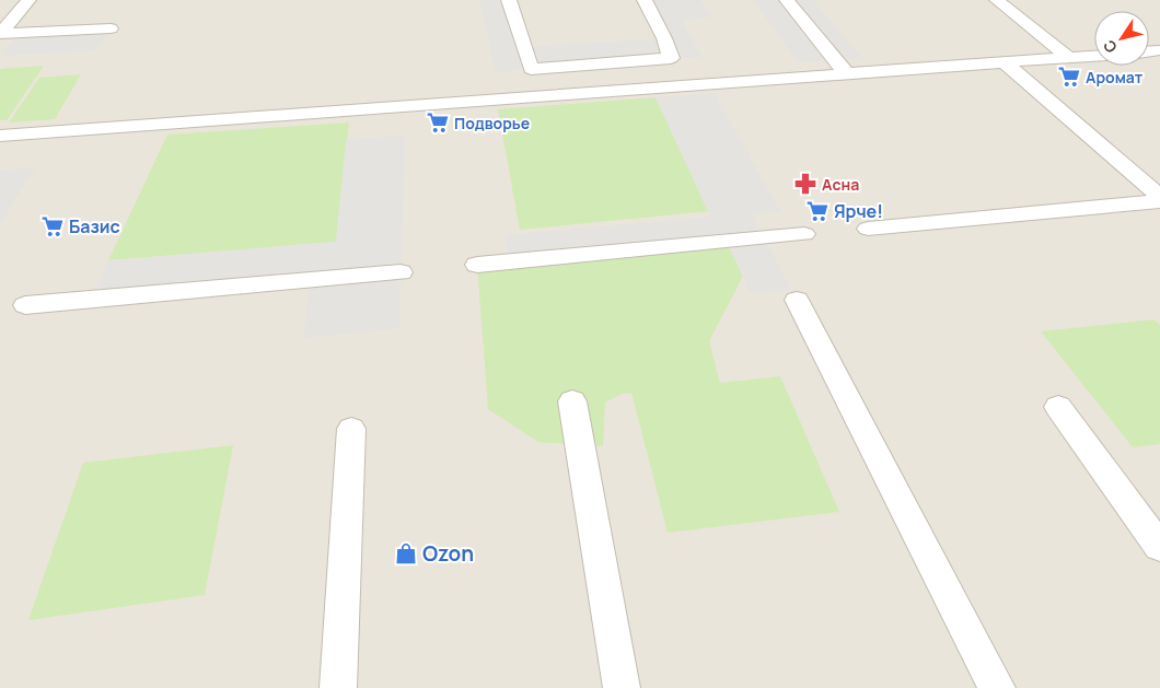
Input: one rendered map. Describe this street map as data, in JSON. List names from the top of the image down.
{
  "places": {
    "supermarket": [
      "Аромат",
      "Подворье",
      "Ярче!",
      "Базис"
    ],
    "pharmacy": ["Асна"],
    "shop": ["Ozon"]
  },
  "north": "bottom left"
}
